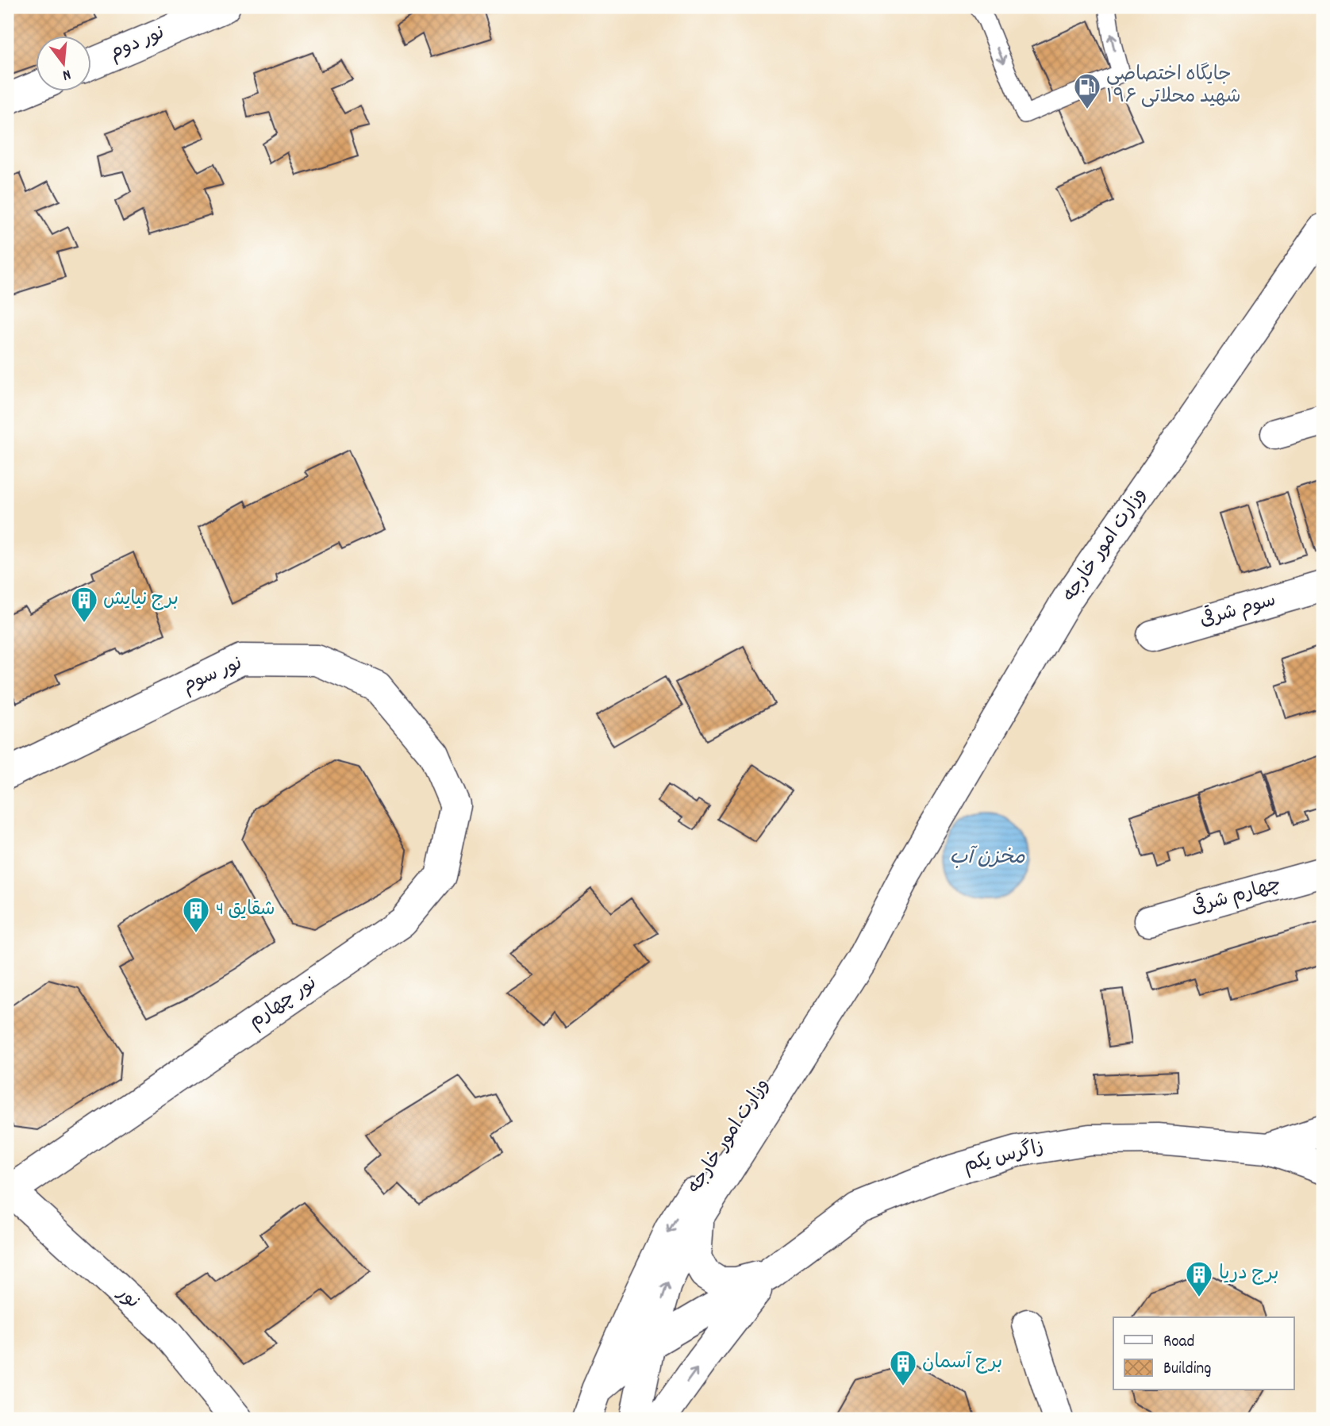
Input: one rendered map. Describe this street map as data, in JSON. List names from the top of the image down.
{
  "streets": {
    "main road": [
      "نور دوم",
      "وزارت امور خارجه",
      "سوم شرقی",
      "نور سوم",
      "چهارم شرقی",
      "نور چهارم",
      "زاگرس یکم",
      "نور"
    ]
  },
  "crossings": [
    ["نور سوم", "نور چهارم"],
    ["نور چهارم", "نور"]
  ],
  "water": ["مخزن آب"],
  "places": {
    "fuel station": ["جایگاه اختصاصی ۱۹۶ شهید محلاتی"],
    "building": [
      "برج نیایش",
      "شقایق 4",
      "برج دریا",
      "برج آسمان"
    ]
  },
  "legend": ["Road", "Building"],
  "north": "bottom"
}
